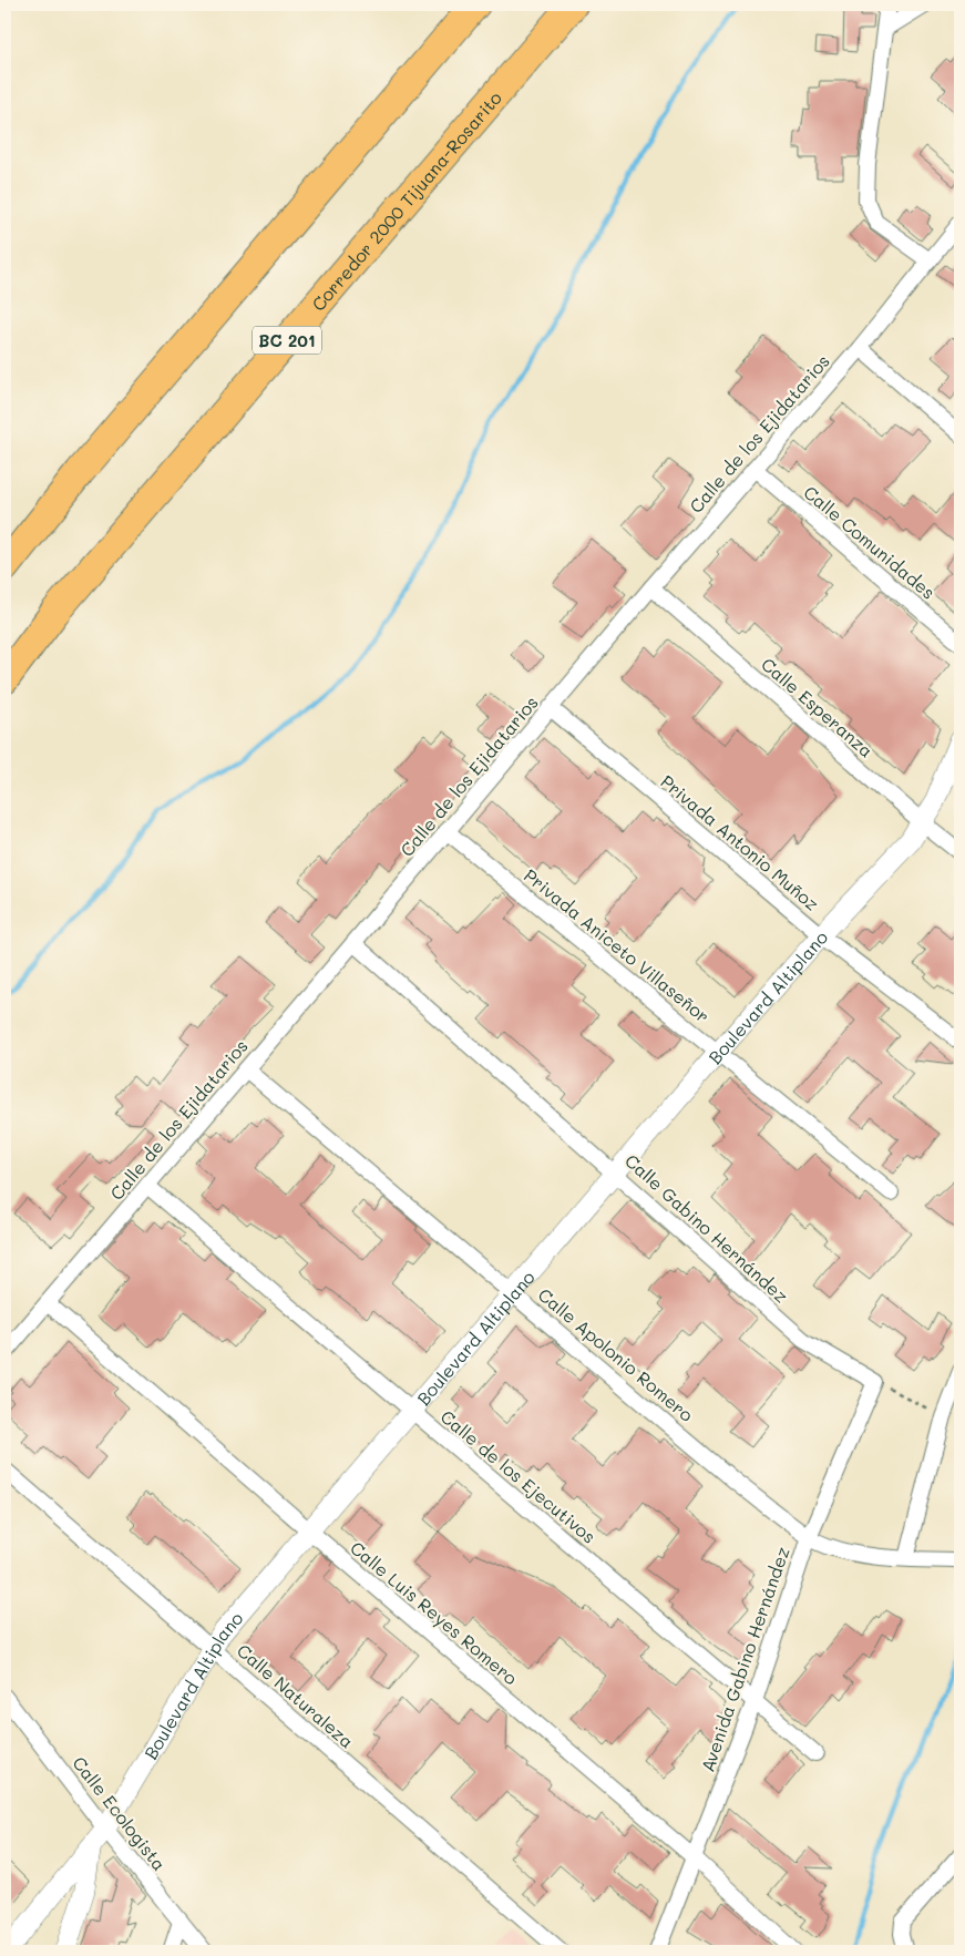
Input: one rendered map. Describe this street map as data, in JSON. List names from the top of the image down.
{
  "streets": {
    "highway": ["Corredor 2000 Tijuana-Rosarito", "BC 201"],
    "street": [
      "Calle de los Ejidatarios",
      "Calle Comunidades",
      "Calle Esperanza",
      "Privada Antonio Muñoz",
      "Privada Aniceto Villaseñor",
      "Boulevard Altiplano",
      "Calle Gabino Hernández",
      "Calle Apolonio Romero",
      "Calle de los Ejecutivos",
      "Calle Luis Reyes Romero",
      "Avenida Gabino Hernández",
      "Calle Naturaleza",
      "Calle Ecologista"
    ]
  },
  "crossings": [
    ["Calle de los Ejidatarios", "Calle Comunidades"],
    ["Calle de los Ejidatarios", "Calle Esperanza"],
    ["Calle de los Ejidatarios", "Privada Antonio Muñoz"],
    ["Calle de los Ejidatarios", "Privada Aniceto Villaseñor"],
    ["Calle de los Ejidatarios", "Calle Gabino Hernández"],
    ["Calle de los Ejidatarios", "Calle Apolonio Romero"],
    ["Calle de los Ejidatarios", "Calle de los Ejecutivos"],
    ["Calle de los Ejidatarios", "Calle Luis Reyes Romero"],
    ["Calle Esperanza", "Boulevard Altiplano"],
    ["Privada Antonio Muñoz", "Boulevard Altiplano"],
    ["Privada Aniceto Villaseñor", "Boulevard Altiplano"],
    ["Boulevard Altiplano", "Calle Gabino Hernández"],
    ["Boulevard Altiplano", "Calle Apolonio Romero"],
    ["Boulevard Altiplano", "Calle de los Ejecutivos"],
    ["Boulevard Altiplano", "Calle Luis Reyes Romero"],
    ["Boulevard Altiplano", "Calle Naturaleza"],
    ["Boulevard Altiplano", "Calle Ecologista"],
    ["Calle Gabino Hernández", "Avenida Gabino Hernández"],
    ["Calle Apolonio Romero", "Avenida Gabino Hernández"],
    ["Calle de los Ejecutivos", "Avenida Gabino Hernández"],
    ["Calle Luis Reyes Romero", "Avenida Gabino Hernández"]
  ]
}
